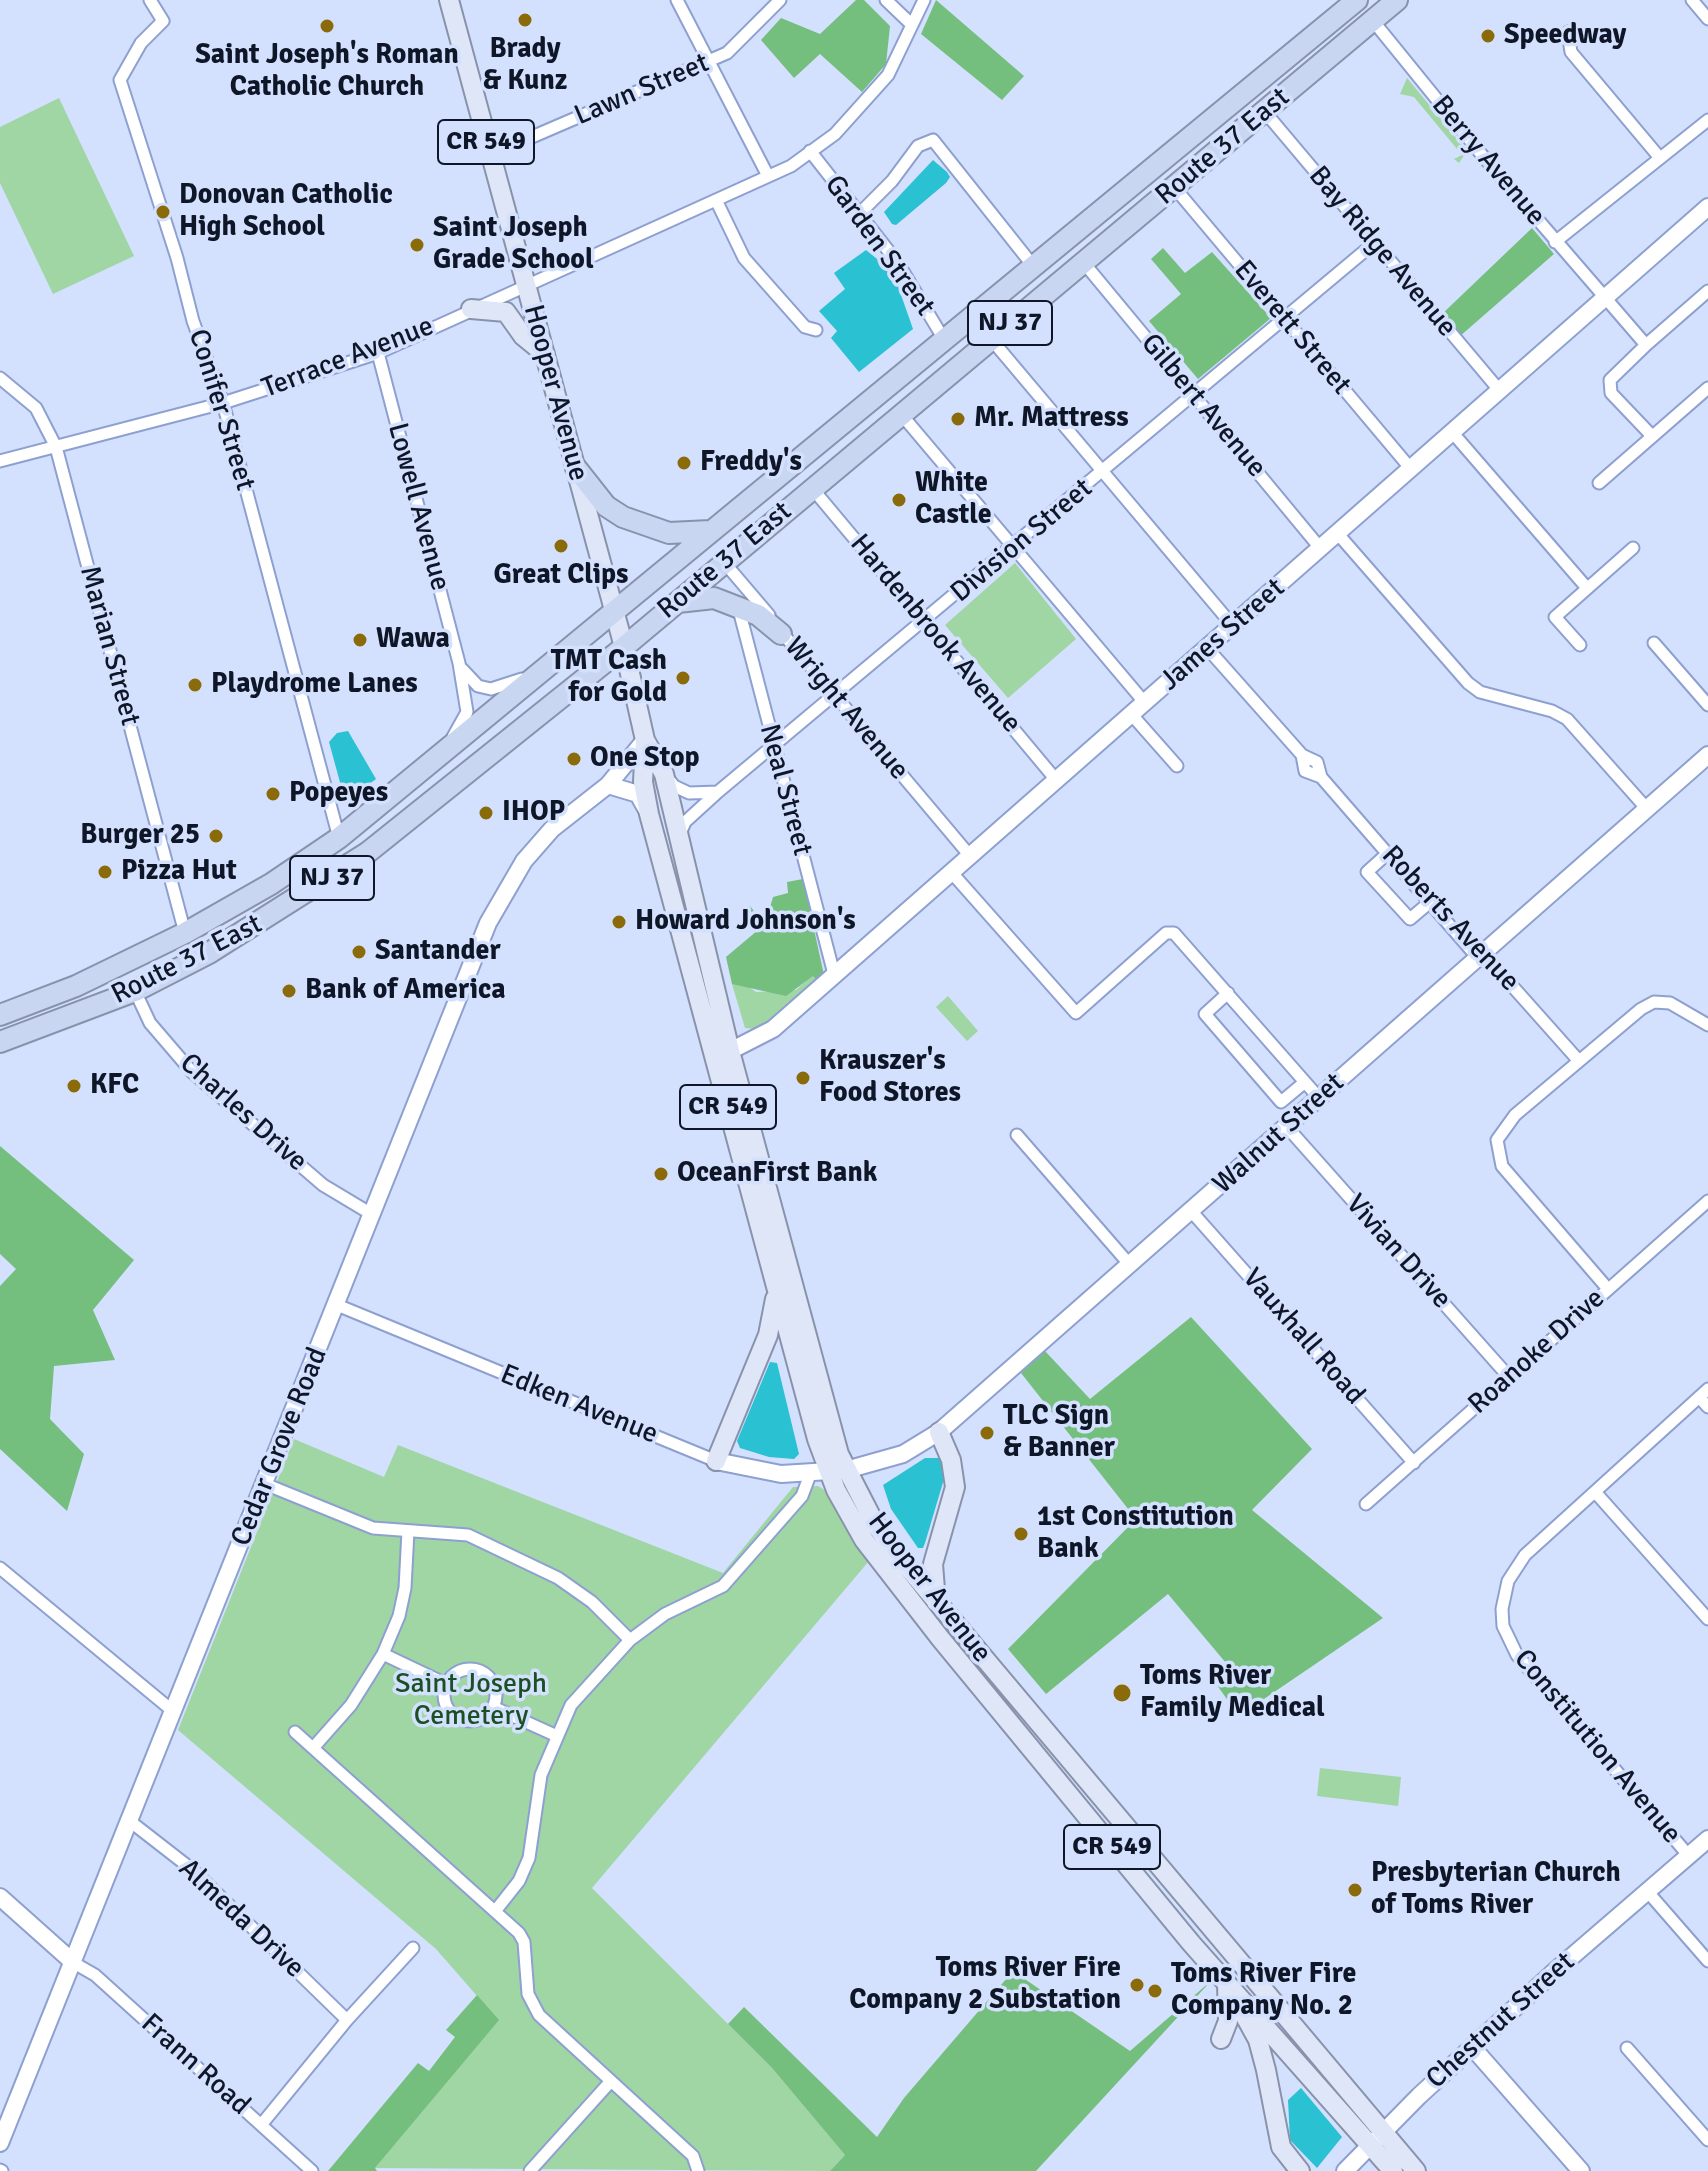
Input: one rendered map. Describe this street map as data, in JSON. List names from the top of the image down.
{
  "streets": {
    "highway": ["Route 37 East", "NJ 37"],
    "main road": ["CR 549", "Hooper Avenue"],
    "street": [
      "Lawn Street",
      "Berry Avenue",
      "Garden Street",
      "Bay Ridge Avenue",
      "Everett Street",
      "Terrace Avenue",
      "Gilbert Avenue",
      "Conifer Street",
      "Lowell Avenue",
      "Division Street",
      "Hardenbrook Avenue",
      "James Street",
      "Marian Street",
      "Wright Avenue",
      "Neal Street",
      "Roberts Avenue",
      "Charles Drive",
      "Walnut Street",
      "Vivian Drive",
      "Vauxhall Road",
      "Roanoke Drive",
      "Edken Avenue",
      "Cedar Grove Road",
      "Constitution Avenue",
      "Almeda Drive",
      "Chestnut Street",
      "Frann Road"
    ]
  },
  "crossings": [
    ["Lawn Street", "Hooper Avenue"],
    ["Route 37 East", "Berry Avenue"],
    ["Route 37 East", "Garden Street"],
    ["Route 37 East", "Bay Ridge Avenue"],
    ["Route 37 East", "Everett Street"],
    ["Route 37 East", "Hooper Avenue"],
    ["Route 37 East", "Gilbert Avenue"],
    ["Route 37 East", "Conifer Street"],
    ["Route 37 East", "Lowell Avenue"],
    ["Route 37 East", "Division Street"],
    ["Route 37 East", "Hardenbrook Avenue"],
    ["Route 37 East", "Marian Street"],
    ["Route 37 East", "Wright Avenue"],
    ["Route 37 East", "Neal Street"],
    ["Route 37 East", "Charles Drive"],
    ["Route 37 East", "Cedar Grove Road"],
    ["Berry Avenue", "James Street"],
    ["Garden Street", "Terrace Avenue"],
    ["Bay Ridge Avenue", "Division Street"],
    ["Bay Ridge Avenue", "James Street"],
    ["Everett Street", "Division Street"],
    ["Everett Street", "James Street"],
    ["Terrace Avenue", "Hooper Avenue"],
    ["Terrace Avenue", "Conifer Street"],
    ["Terrace Avenue", "Lowell Avenue"],
    ["Terrace Avenue", "Marian Street"],
    ["Hooper Avenue", "Division Street"],
    ["Hooper Avenue", "James Street"],
    ["Hooper Avenue", "Neal Street"],
    ["Hooper Avenue", "Walnut Street"],
    ["Hooper Avenue", "Edken Avenue"],
    ["Hooper Avenue", "Cedar Grove Road"],
    ["Hooper Avenue", "Chestnut Street"],
    ["Gilbert Avenue", "Division Street"],
    ["Gilbert Avenue", "James Street"],
    ["Division Street", "Hardenbrook Avenue"],
    ["Division Street", "Wright Avenue"],
    ["Division Street", "Neal Street"],
    ["Division Street", "Cedar Grove Road"],
    ["Hardenbrook Avenue", "James Street"],
    ["James Street", "Wright Avenue"],
    ["James Street", "Neal Street"],
    ["James Street", "Roberts Avenue"],
    ["Neal Street", "Cedar Grove Road"],
    ["Roberts Avenue", "Walnut Street"],
    ["Charles Drive", "Cedar Grove Road"],
    ["Walnut Street", "Vivian Drive"],
    ["Walnut Street", "Vauxhall Road"],
    ["Walnut Street", "Edken Avenue"],
    ["Vivian Drive", "Roanoke Drive"],
    ["Vauxhall Road", "Roanoke Drive"],
    ["Edken Avenue", "Cedar Grove Road"],
    ["Cedar Grove Road", "Almeda Drive"],
    ["Cedar Grove Road", "Frann Road"],
    ["Constitution Avenue", "Chestnut Street"]
  ],
  "parks": ["Saint Joseph Cemetery"],
  "places": [
    "Brady & Kunz",
    "Saint Joseph's Roman Catholic Church",
    "Speedway",
    "Donovan Catholic High School",
    "Saint Joseph Grade School",
    "Mr. Mattress",
    "Freddy's",
    "White Castle",
    "Great Clips",
    "Wawa",
    "TMT Cash for Gold",
    "Playdrome Lanes",
    "One Stop",
    "Popeyes",
    "IHOP",
    "Burger 25",
    "Pizza Hut",
    "Howard Johnson's",
    "Santander",
    "Bank of America",
    "Krauszer's Food Stores",
    "KFC",
    "OceanFirst Bank",
    "TLC Sign & Banner",
    "1st Constitution Bank",
    "Toms River Family Medical",
    "Presbyterian Church of Toms River",
    "Toms River Fire Company 2 Substation",
    "Toms River Fire Company No. 2"
  ]
}
